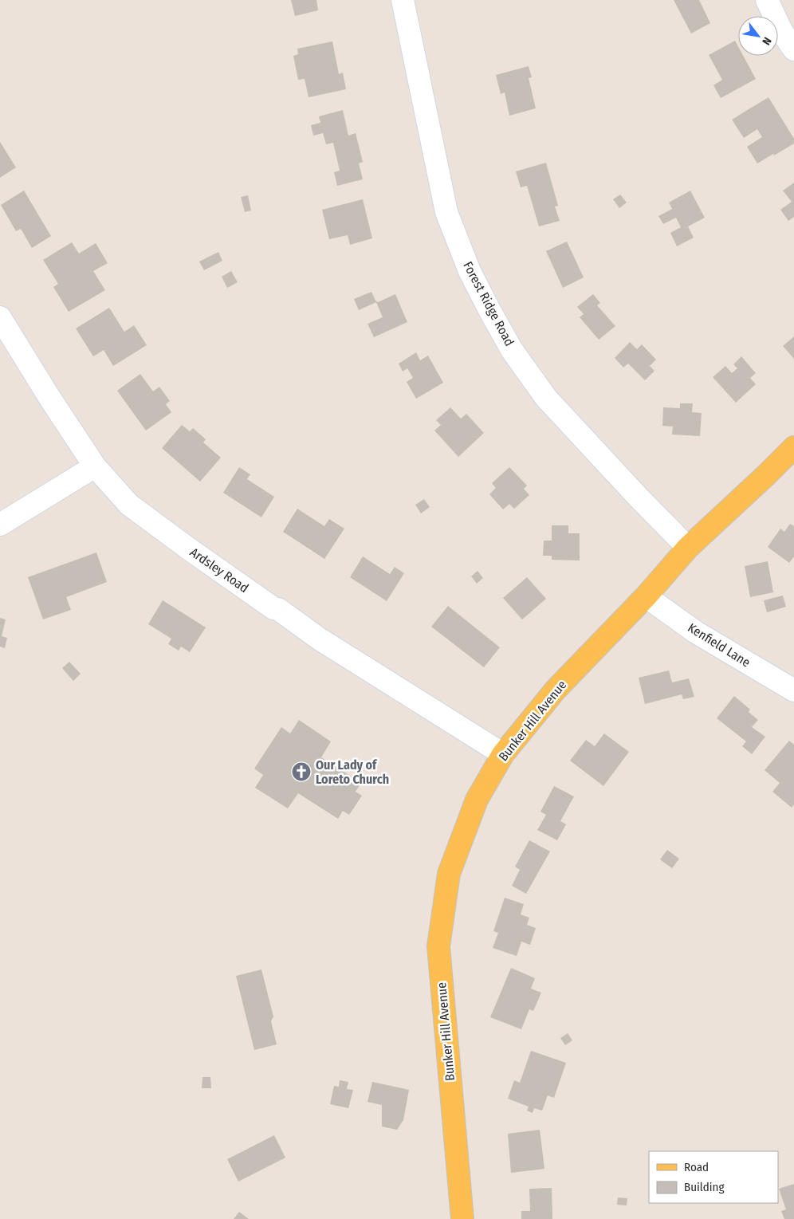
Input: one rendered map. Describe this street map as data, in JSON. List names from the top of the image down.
{
  "streets": {
    "main road": ["Bunker Hill Avenue"],
    "street": ["Forest Ridge Road", "Ardsley Road", "Kenfield Lane"]
  },
  "crossings": [
    ["Forest Ridge Road", "Bunker Hill Avenue"],
    ["Ardsley Road", "Bunker Hill Avenue"],
    ["Kenfield Lane", "Bunker Hill Avenue"]
  ],
  "places": {
    "church": ["Our Lady of Loreto Church"]
  },
  "legend": ["Road", "Building"],
  "north": "bottom right"
}
